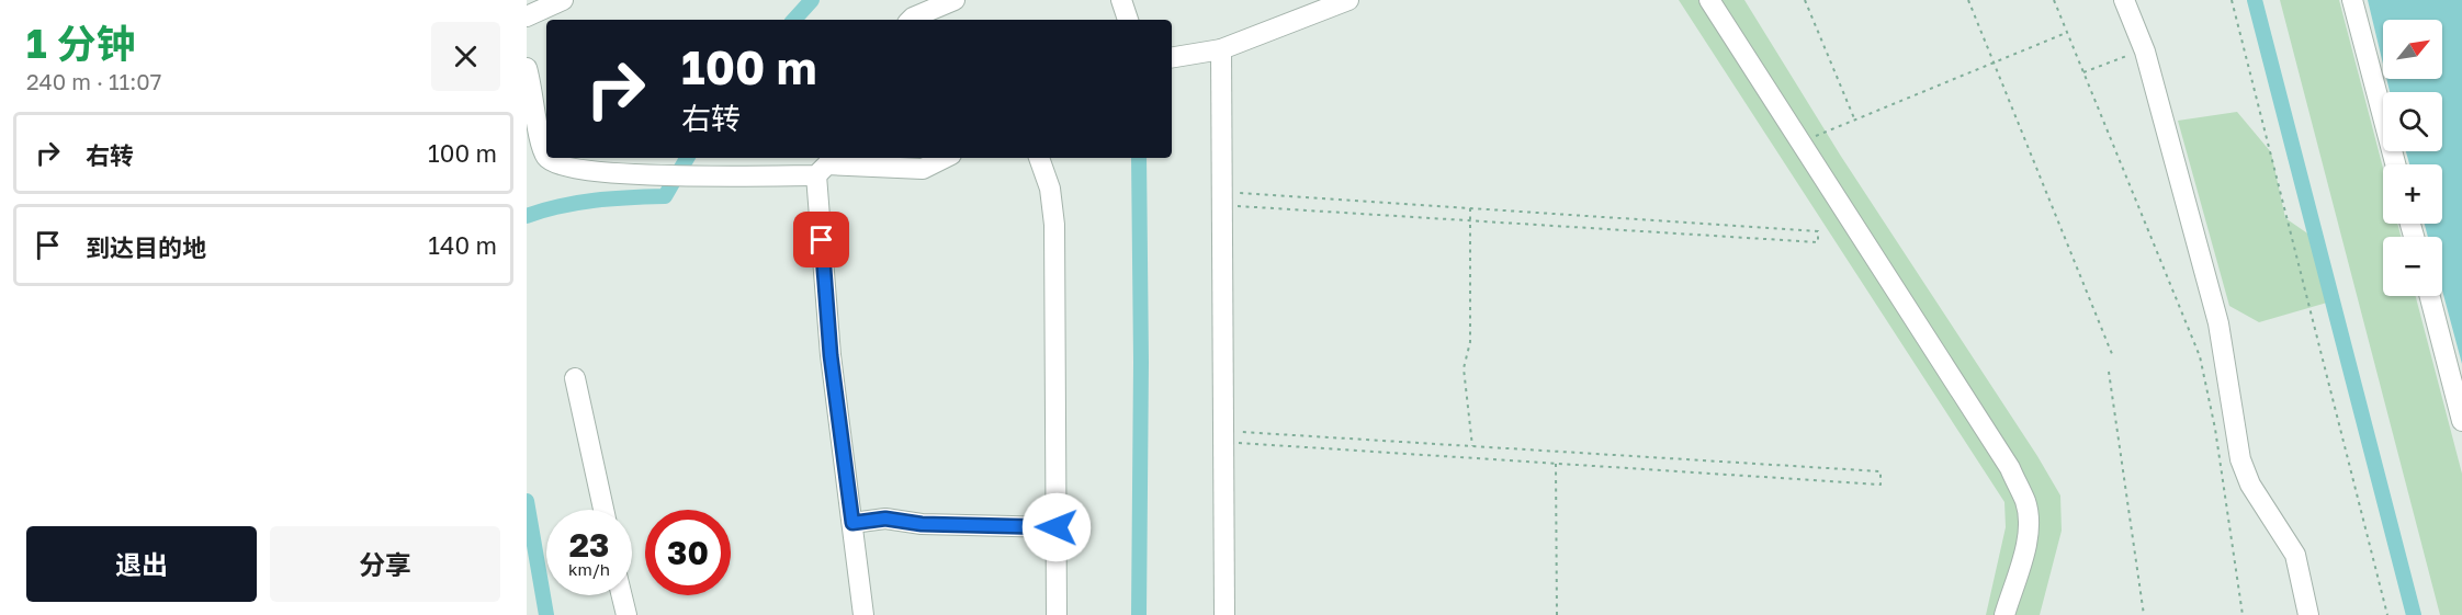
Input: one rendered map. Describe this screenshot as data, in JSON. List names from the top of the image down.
{
  "north": "top right",
  "page": {
    "heading": ["1 分钟", "240 m · 11:07"],
    "map_buttons": ["+", "−"],
    "turn": ["100 m", "右转"],
    "list": [
      {
        "name": "右转",
        "value": "100 m"
      },
      {
        "name": "到达目的地",
        "value": "140 m"
      }
    ],
    "speed": "23 km/h",
    "limit": "30",
    "buttons": ["退出", "分享"]
  }
}
